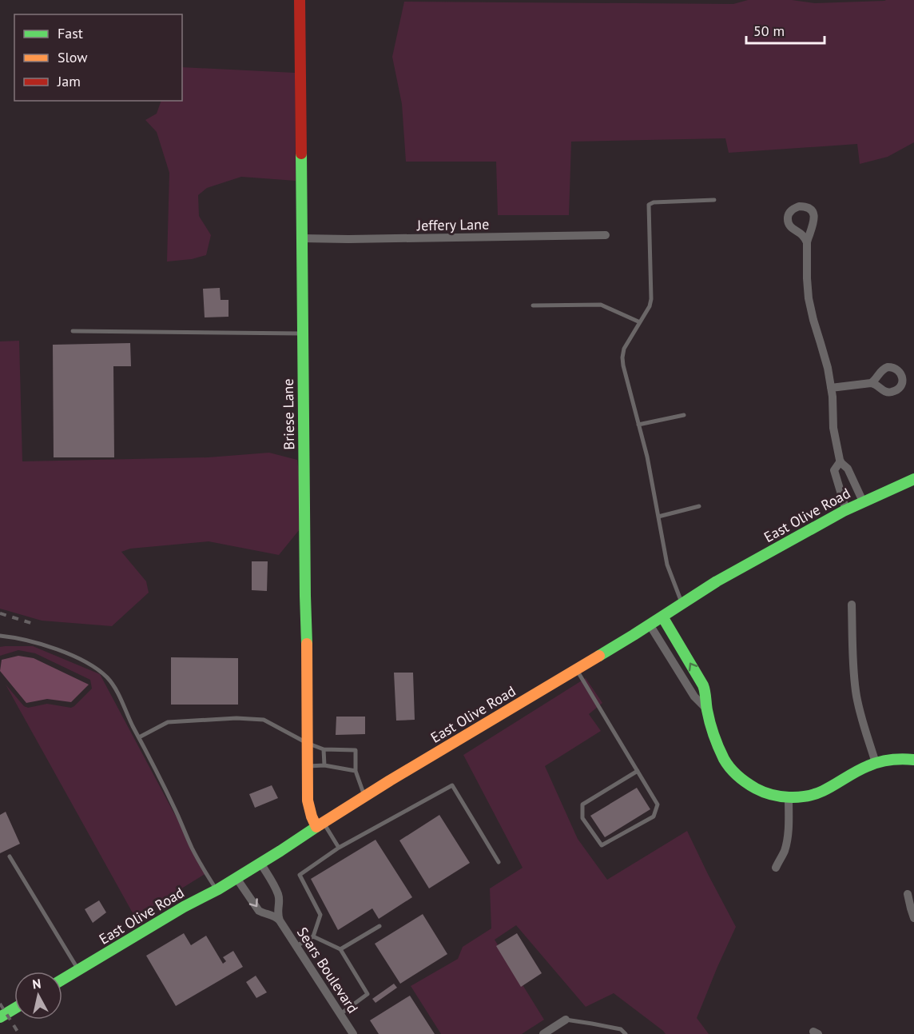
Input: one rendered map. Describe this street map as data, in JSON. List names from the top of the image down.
{
  "streets": {
    "street": [
      "Jeffery Lane",
      "Briese Lane",
      "East Olive Road",
      "Sears Boulevard"
    ]
  },
  "crossings": [
    ["Jeffery Lane", "Briese Lane"],
    ["Briese Lane", "East Olive Road"],
    ["East Olive Road", "Sears Boulevard"]
  ],
  "legend": ["Fast", "Slow", "Jam"],
  "scale_bar": "50 m",
  "north": "top"
}
